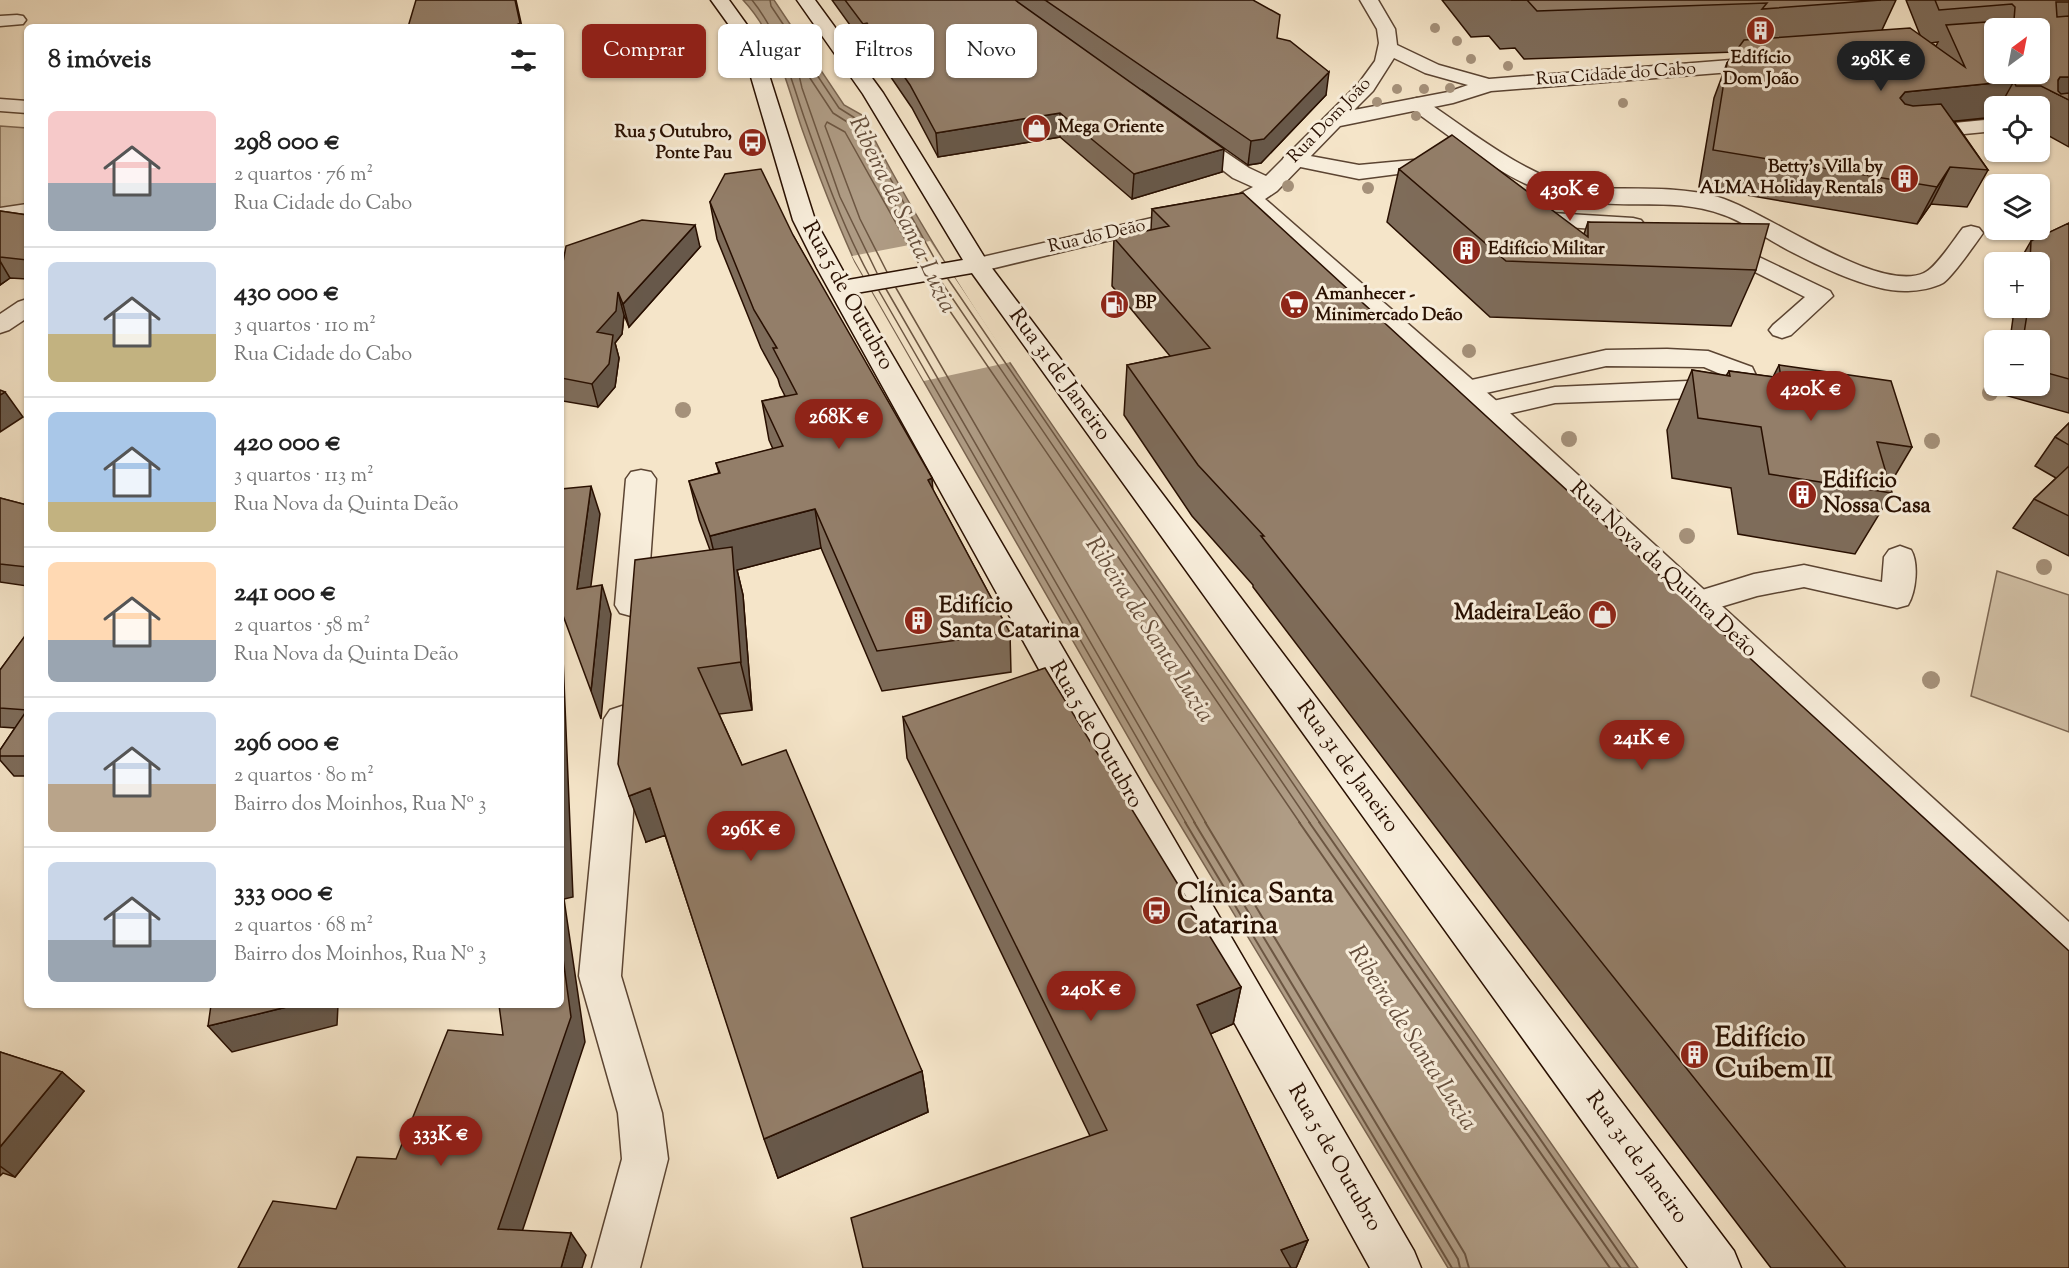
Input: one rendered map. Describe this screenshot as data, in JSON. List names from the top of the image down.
{
  "streets": {
    "street": [
      "Rua Cidade do Cabo",
      "Rua Dom João",
      "Rua do Deão",
      "Rua 5 de Outubro",
      "Rua 31 de Janeiro",
      "Rua Nova da Quinta Deão"
    ]
  },
  "crossings": [
    ["Rua Cidade do Cabo", "Rua Dom João"],
    ["Rua Dom João", "Rua do Deão"],
    ["Rua Dom João", "Rua Nova da Quinta Deão"],
    ["Rua do Deão", "Rua 5 de Outubro"],
    ["Rua do Deão", "Rua 31 de Janeiro"],
    ["Rua do Deão", "Rua Nova da Quinta Deão"]
  ],
  "water": ["Ribeira de Santa Luzia"],
  "places": {
    "building": [
      "Edifício Dom João",
      "Betty's Villa by ALMA Holiday Rentals",
      "Edifício Militar",
      "Edifício Nossa Casa",
      "Edifício Santa Catarina",
      "Edifício Cuibem II"
    ],
    "shop": ["Mega Oriente", "Madeira Leão"],
    "bus stop": ["Rua 5 Outubro, Ponte Pau", "Clínica Santa Catarina"],
    "fuel station": ["BP"],
    "supermarket": ["Amanhecer - Minimercado Deão"]
  },
  "north": "top right",
  "page": {
    "map_buttons": ["+", "−"],
    "chip": [
      "Comprar",
      "Alugar",
      "Filtros",
      "Novo"
    ],
    "heading": "8 imóveis",
    "price": [
      "298K €",
      "430K €",
      "420K €",
      "268K €",
      "241K €",
      "296K €",
      "240K €",
      "333K €"
    ],
    "list": [
      {
        "name": "298 000 €",
        "note": "2 quartos · 76 m² · Rua Cidade do Cabo"
      },
      {
        "name": "430 000 €",
        "note": "3 quartos · 110 m² · Rua Cidade do Cabo"
      },
      {
        "name": "420 000 €",
        "note": "3 quartos · 113 m² · Rua Nova da Quinta Deão"
      },
      {
        "name": "241 000 €",
        "note": "2 quartos · 58 m² · Rua Nova da Quinta Deão"
      },
      {
        "name": "296 000 €",
        "note": "2 quartos · 80 m² · Bairro dos Moinhos, Rua Nº 3"
      },
      {
        "name": "333 000 €",
        "note": "2 quartos · 68 m² · Bairro dos Moinhos, Rua Nº 3"
      }
    ]
  }
}
